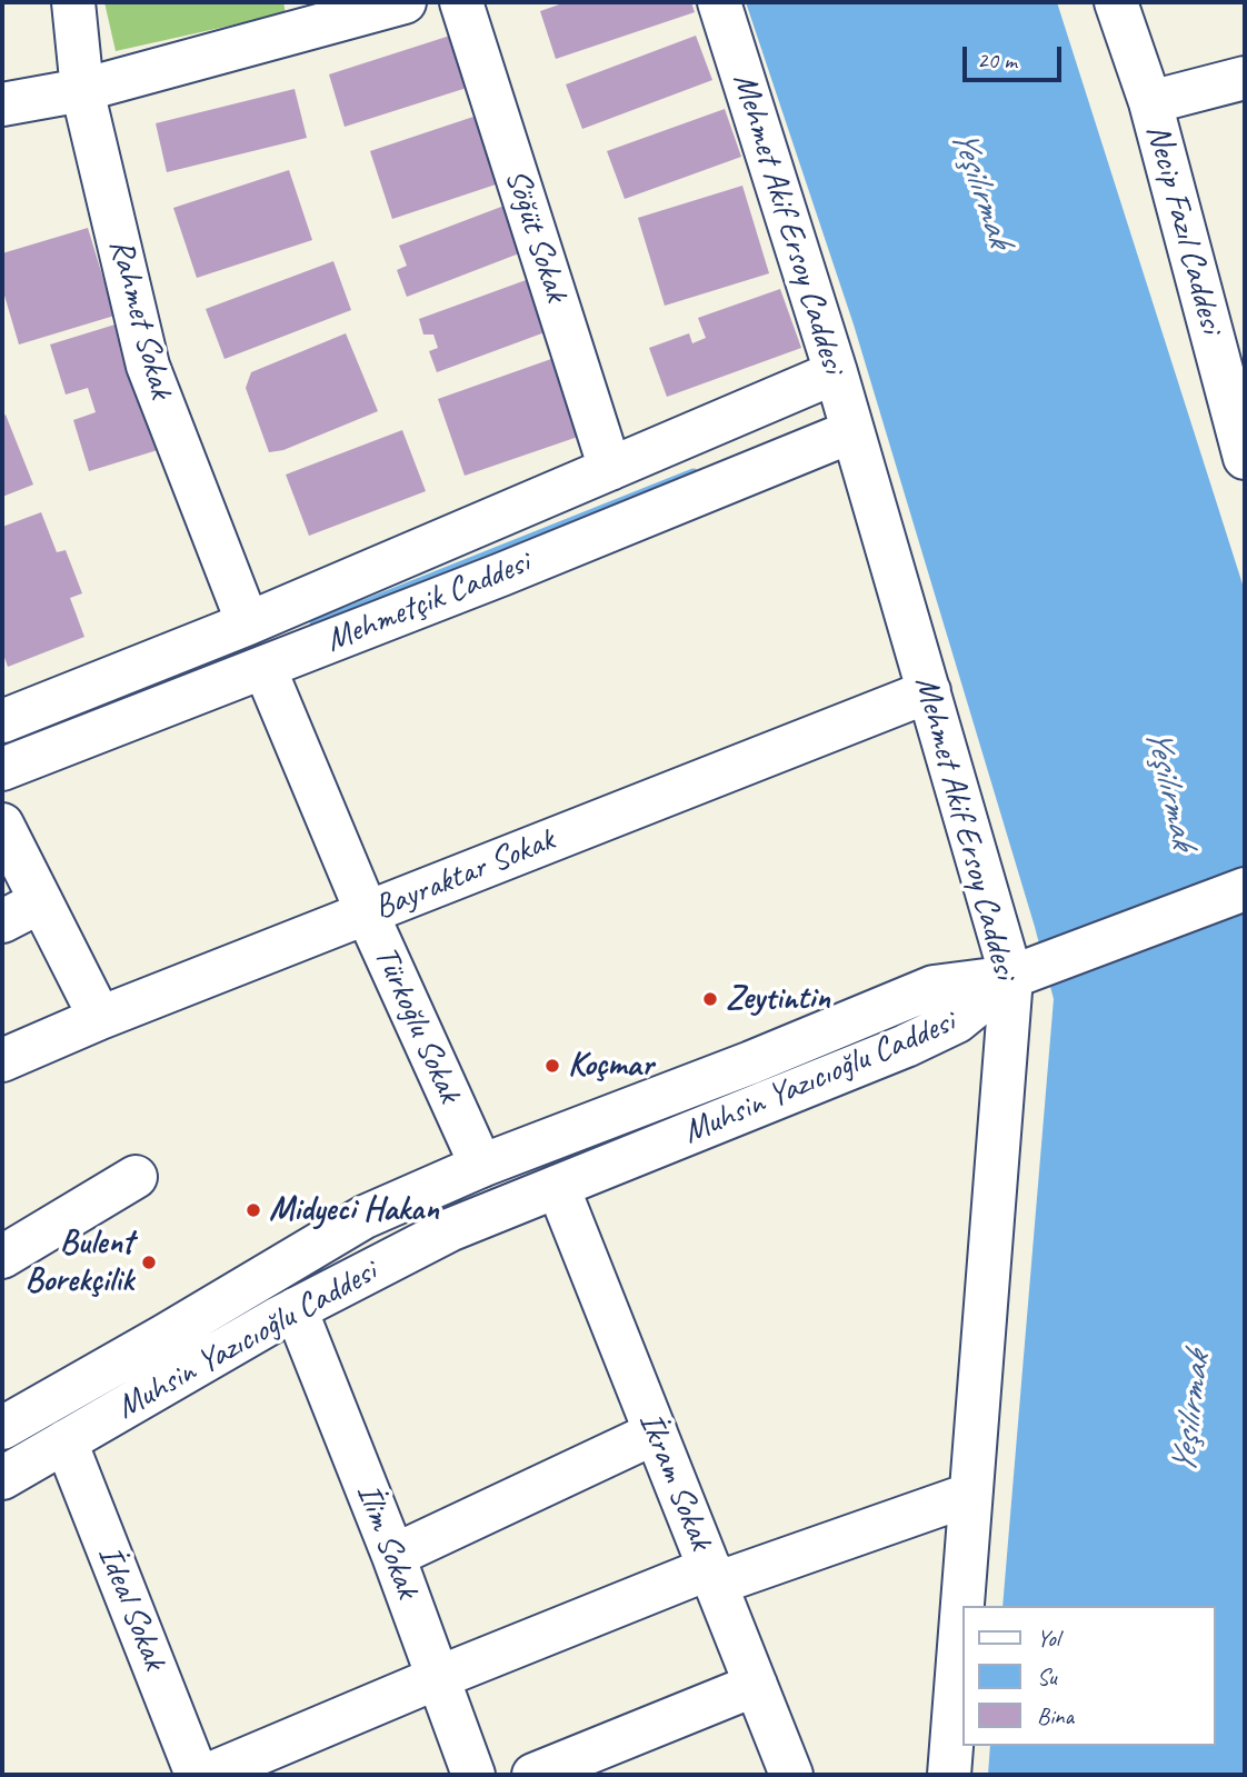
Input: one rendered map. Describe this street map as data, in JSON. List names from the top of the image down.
{
  "streets": {
    "street": [
      "Mehmet Akif Ersoy Caddesi",
      "Necip Fazıl Caddesi",
      "Söğüt Sokak",
      "Rahmet Sokak",
      "Mehmetçik Caddesi",
      "Bayraktar Sokak",
      "Türkoğlu Sokak",
      "Muhsin Yazıcıoğlu Caddesi",
      "İkram Sokak",
      "İlim Sokak",
      "İdeal Sokak"
    ]
  },
  "crossings": [
    ["Mehmet Akif Ersoy Caddesi", "Mehmetçik Caddesi"],
    ["Mehmet Akif Ersoy Caddesi", "Bayraktar Sokak"],
    ["Mehmet Akif Ersoy Caddesi", "Muhsin Yazıcıoğlu Caddesi"],
    ["Söğüt Sokak", "Mehmetçik Caddesi"],
    ["Rahmet Sokak", "Mehmetçik Caddesi"],
    ["Mehmetçik Caddesi", "Türkoğlu Sokak"],
    ["Bayraktar Sokak", "Türkoğlu Sokak"],
    ["Türkoğlu Sokak", "Muhsin Yazıcıoğlu Caddesi"],
    ["Muhsin Yazıcıoğlu Caddesi", "İkram Sokak"],
    ["Muhsin Yazıcıoğlu Caddesi", "İlim Sokak"],
    ["Muhsin Yazıcıoğlu Caddesi", "İdeal Sokak"]
  ],
  "water": ["Yeşilırmak"],
  "places": [
    "Zeytintin",
    "Koçmar",
    "Midyeci Hakan",
    "Bulent Borekçilik"
  ],
  "legend": ["Yol", "Su", "Bina"],
  "scale_bar": "20 m"
}
